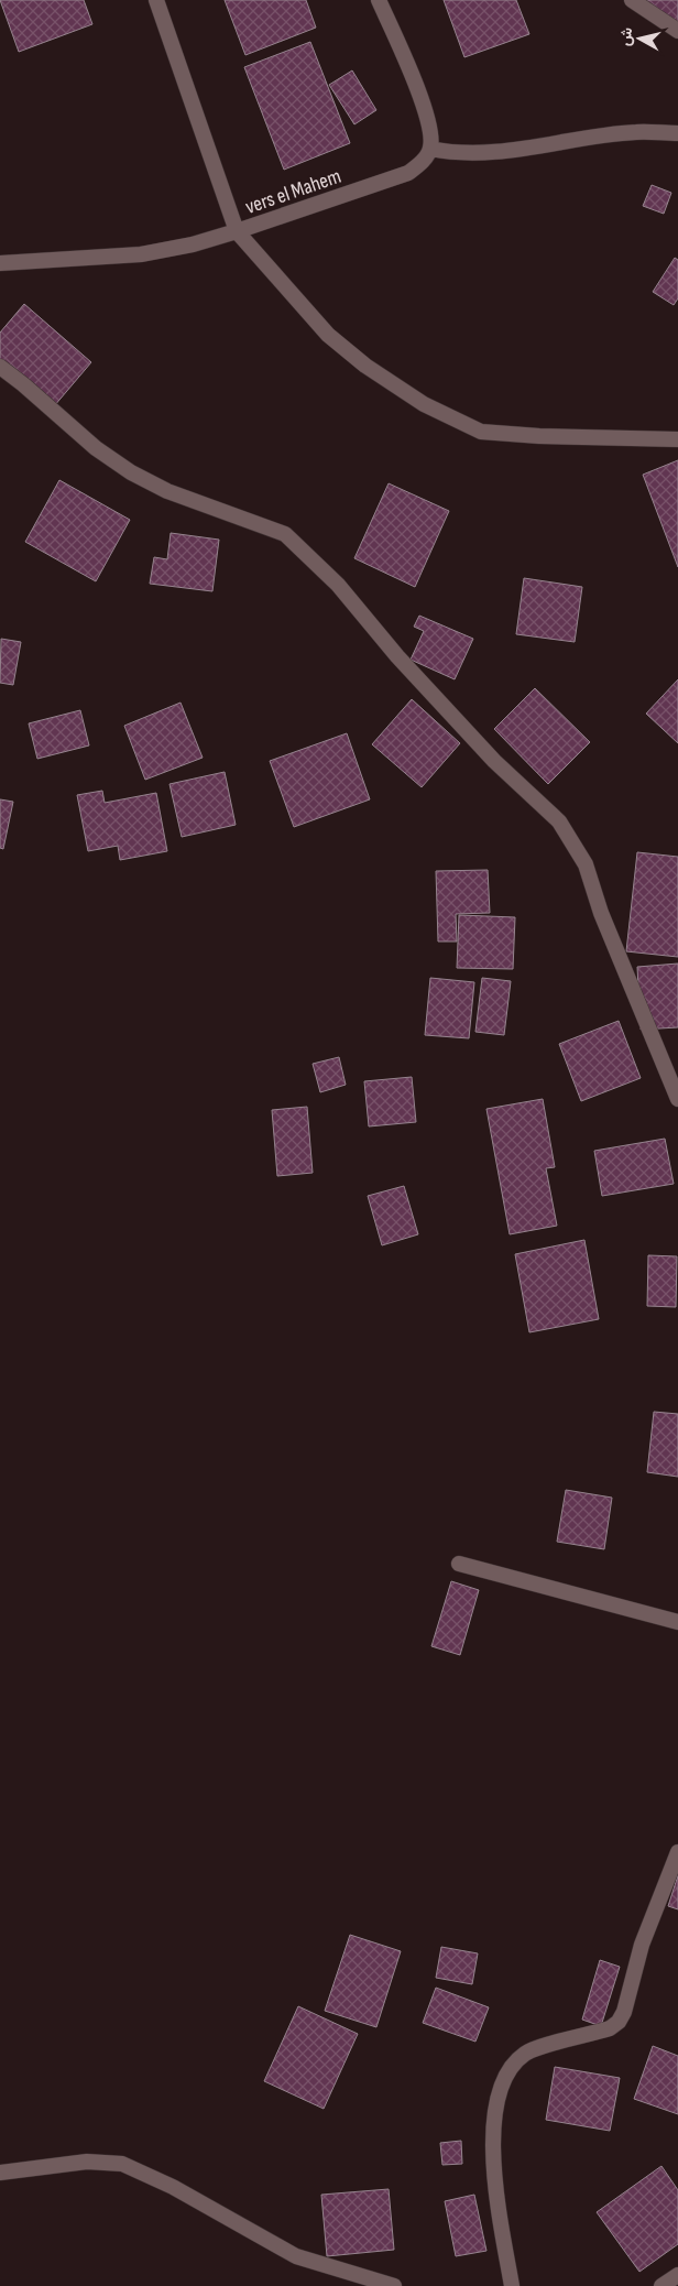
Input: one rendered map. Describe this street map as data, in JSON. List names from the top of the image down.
{
  "streets": {
    "street": ["vers el Mahem"]
  },
  "north": "left"
}
